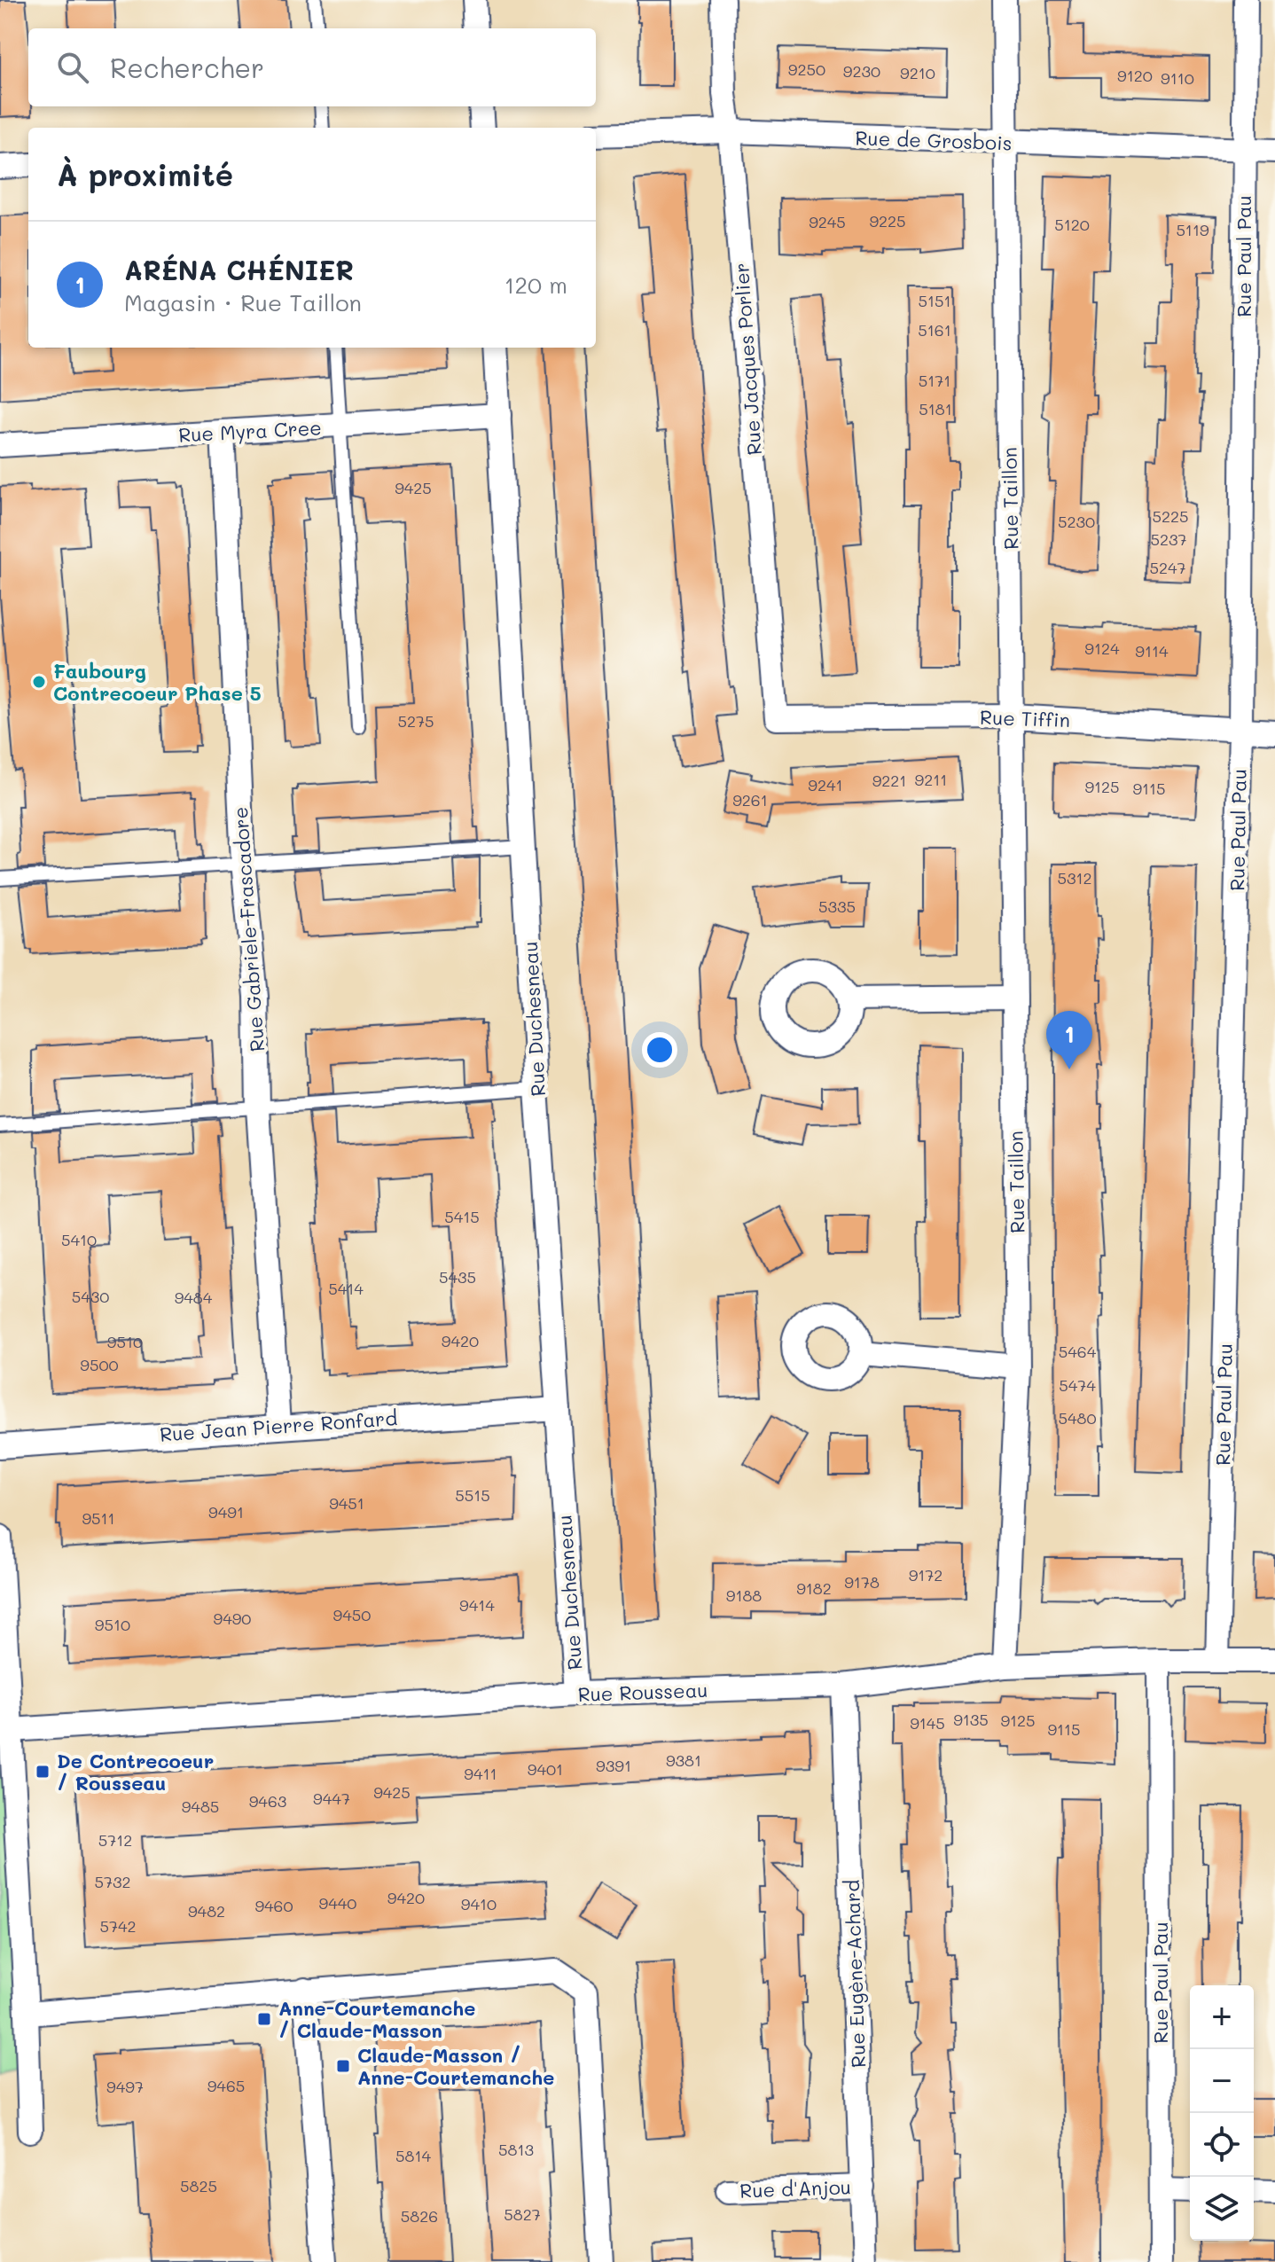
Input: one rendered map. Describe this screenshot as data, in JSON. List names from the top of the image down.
{
  "streets": {
    "street": [
      "Rue de Grosbois",
      "Rue Paul Pau",
      "Rue Jacques Porlier",
      "Rue Myra Cree",
      "Rue Taillon",
      "Rue Tiffin",
      "Rue Gabriele-Frascadore",
      "Rue Duchesneau",
      "Rue Jean Pierre Ronfard",
      "Rue Rousseau",
      "Rue Eugène-Achard",
      "Rue d'Anjou"
    ]
  },
  "crossings": [
    ["Rue de Grosbois", "Rue Paul Pau"],
    ["Rue de Grosbois", "Rue Jacques Porlier"],
    ["Rue de Grosbois", "Rue Taillon"],
    ["Rue Paul Pau", "Rue Tiffin"],
    ["Rue Paul Pau", "Rue Rousseau"],
    ["Rue Jacques Porlier", "Rue Tiffin"],
    ["Rue Myra Cree", "Rue Gabriele-Frascadore"],
    ["Rue Myra Cree", "Rue Duchesneau"],
    ["Rue Taillon", "Rue Tiffin"],
    ["Rue Taillon", "Rue Rousseau"],
    ["Rue Gabriele-Frascadore", "Rue Jean Pierre Ronfard"],
    ["Rue Duchesneau", "Rue Jean Pierre Ronfard"],
    ["Rue Duchesneau", "Rue Rousseau"],
    ["Rue Rousseau", "Rue Eugène-Achard"],
    ["Rue Eugène-Achard", "Rue d'Anjou"]
  ],
  "places": {
    "other": ["Faubourg Contrecoeur Phase 5"],
    "transit": ["De Contrecoeur / Rousseau", "Anne-Courtemanche / Claude-Masson", "Claude-Masson / Anne-Courtemanche"]
  },
  "house_numbers": [
    "9250",
    "9230",
    "9210",
    "9120",
    "9110",
    "9225",
    "9245",
    "5120",
    "5119",
    "5151",
    "5161",
    "5171",
    "5181",
    "9425",
    "5225",
    "5230",
    "5237",
    "5247",
    "9124",
    "9114",
    "5275",
    "9211",
    "9221",
    "9241",
    "9125",
    "9115",
    "9261",
    "5312",
    "5335",
    "5415",
    "5410",
    "5435",
    "5414",
    "5430",
    "9484",
    "9420",
    "9510",
    "5464",
    "9500",
    "5474",
    "5480",
    "5515",
    "9451",
    "9491",
    "9511",
    "9172",
    "9178",
    "9182",
    "9188",
    "9414",
    "9450",
    "9490",
    "9510",
    "9135",
    "9125",
    "9145",
    "9115",
    "9381",
    "9391",
    "9401",
    "9411",
    "9425",
    "9447",
    "9463",
    "9485",
    "5712",
    "5732",
    "9420",
    "9440",
    "9410",
    "9460",
    "9482",
    "5742",
    "9465",
    "9497",
    "5813",
    "5814",
    "5825",
    "5827",
    "5826"
  ],
  "page": {
    "search": "Rechercher",
    "heading": "À proximité",
    "list": [
      {
        "mark": "1",
        "name": "ARÉNA CHÉNIER",
        "note": "Magasin · Rue Taillon",
        "value": "120 m"
      }
    ],
    "pins": "1",
    "map_buttons": ["+", "−"]
  }
}
